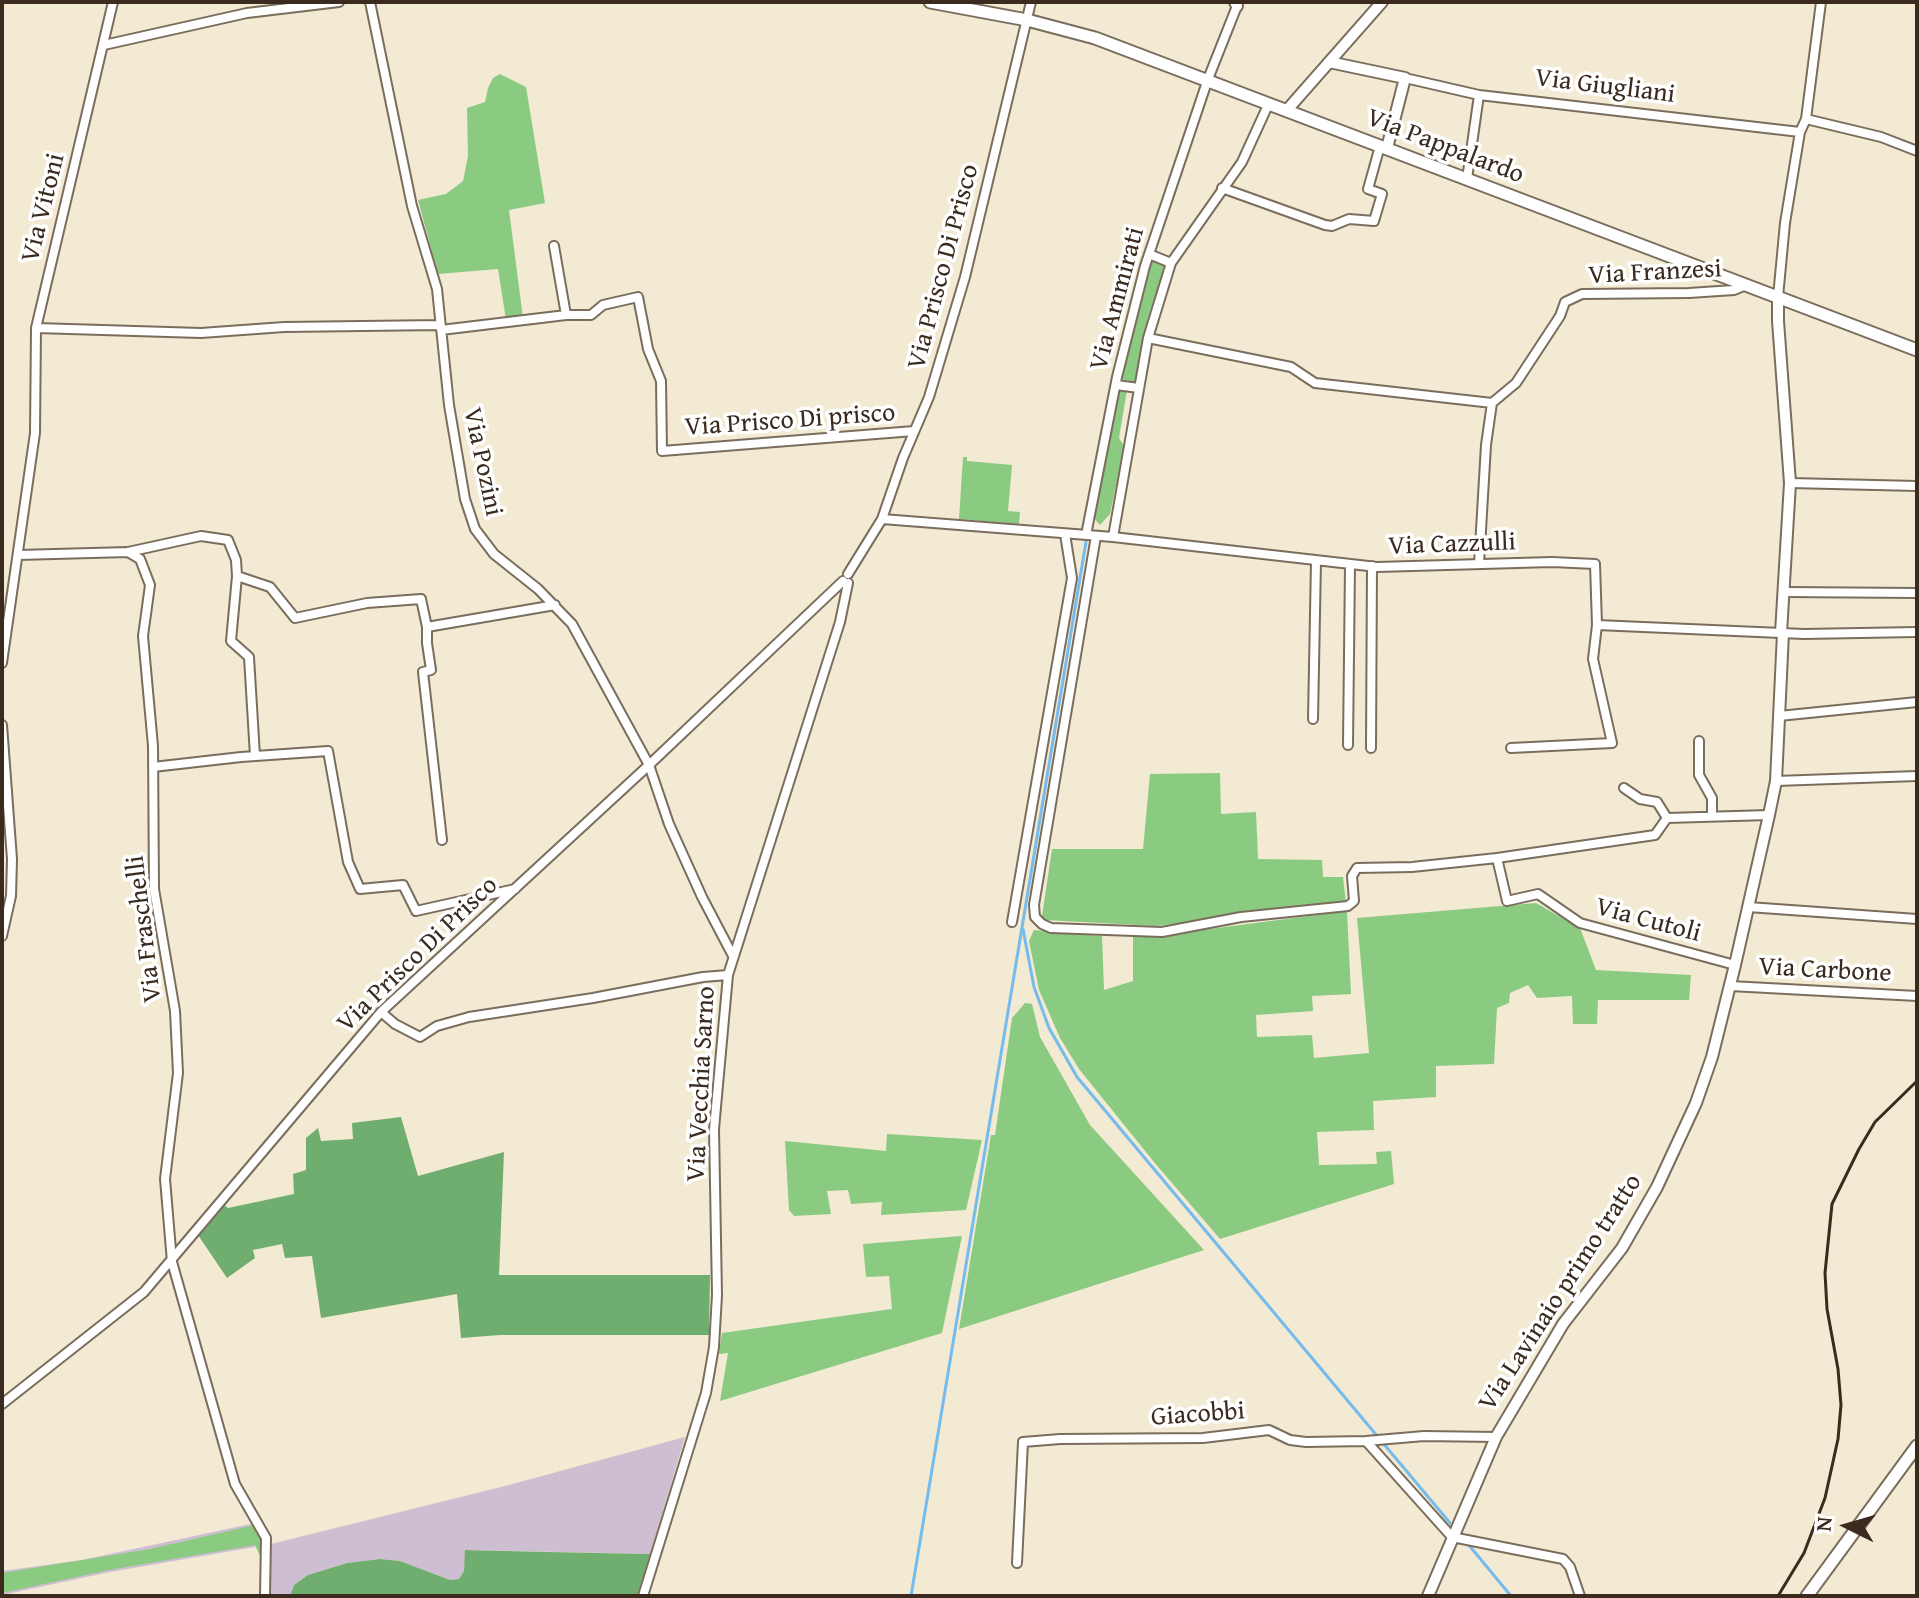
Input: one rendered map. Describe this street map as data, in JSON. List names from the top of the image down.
{
  "streets": {
    "main road": ["Via Pappalardo"],
    "street": [
      "Via Giugliani",
      "Via Vitoni",
      "Via Prisco Di Prisco",
      "Via Franzesi",
      "Via Ammirati",
      "Via Prisco Di prisco",
      "Via Pozini",
      "Via Cazzulli",
      "Via Cutoli",
      "Via Fraschelli",
      "Via Carbone",
      "Via Vecchia Sarno",
      "Via Lavinaio primo tratto",
      "Giacobbi"
    ]
  },
  "crossings": [
    ["Via Pappalardo", "Via Prisco Di Prisco"],
    ["Via Pappalardo", "Via Franzesi"],
    ["Via Pappalardo", "Via Ammirati"],
    ["Via Pappalardo", "Via Lavinaio primo tratto"],
    ["Via Prisco Di Prisco", "Via Prisco Di prisco"],
    ["Via Prisco Di Prisco", "Via Pozini"],
    ["Via Prisco Di Prisco", "Via Cazzulli"],
    ["Via Prisco Di Prisco", "Via Fraschelli"],
    ["Via Prisco Di Prisco", "Via Vecchia Sarno"],
    ["Via Ammirati", "Via Cazzulli"],
    ["Via Pozini", "Via Vecchia Sarno"],
    ["Via Cutoli", "Via Lavinaio primo tratto"],
    ["Via Carbone", "Via Lavinaio primo tratto"]
  ],
  "north": "left"
}
